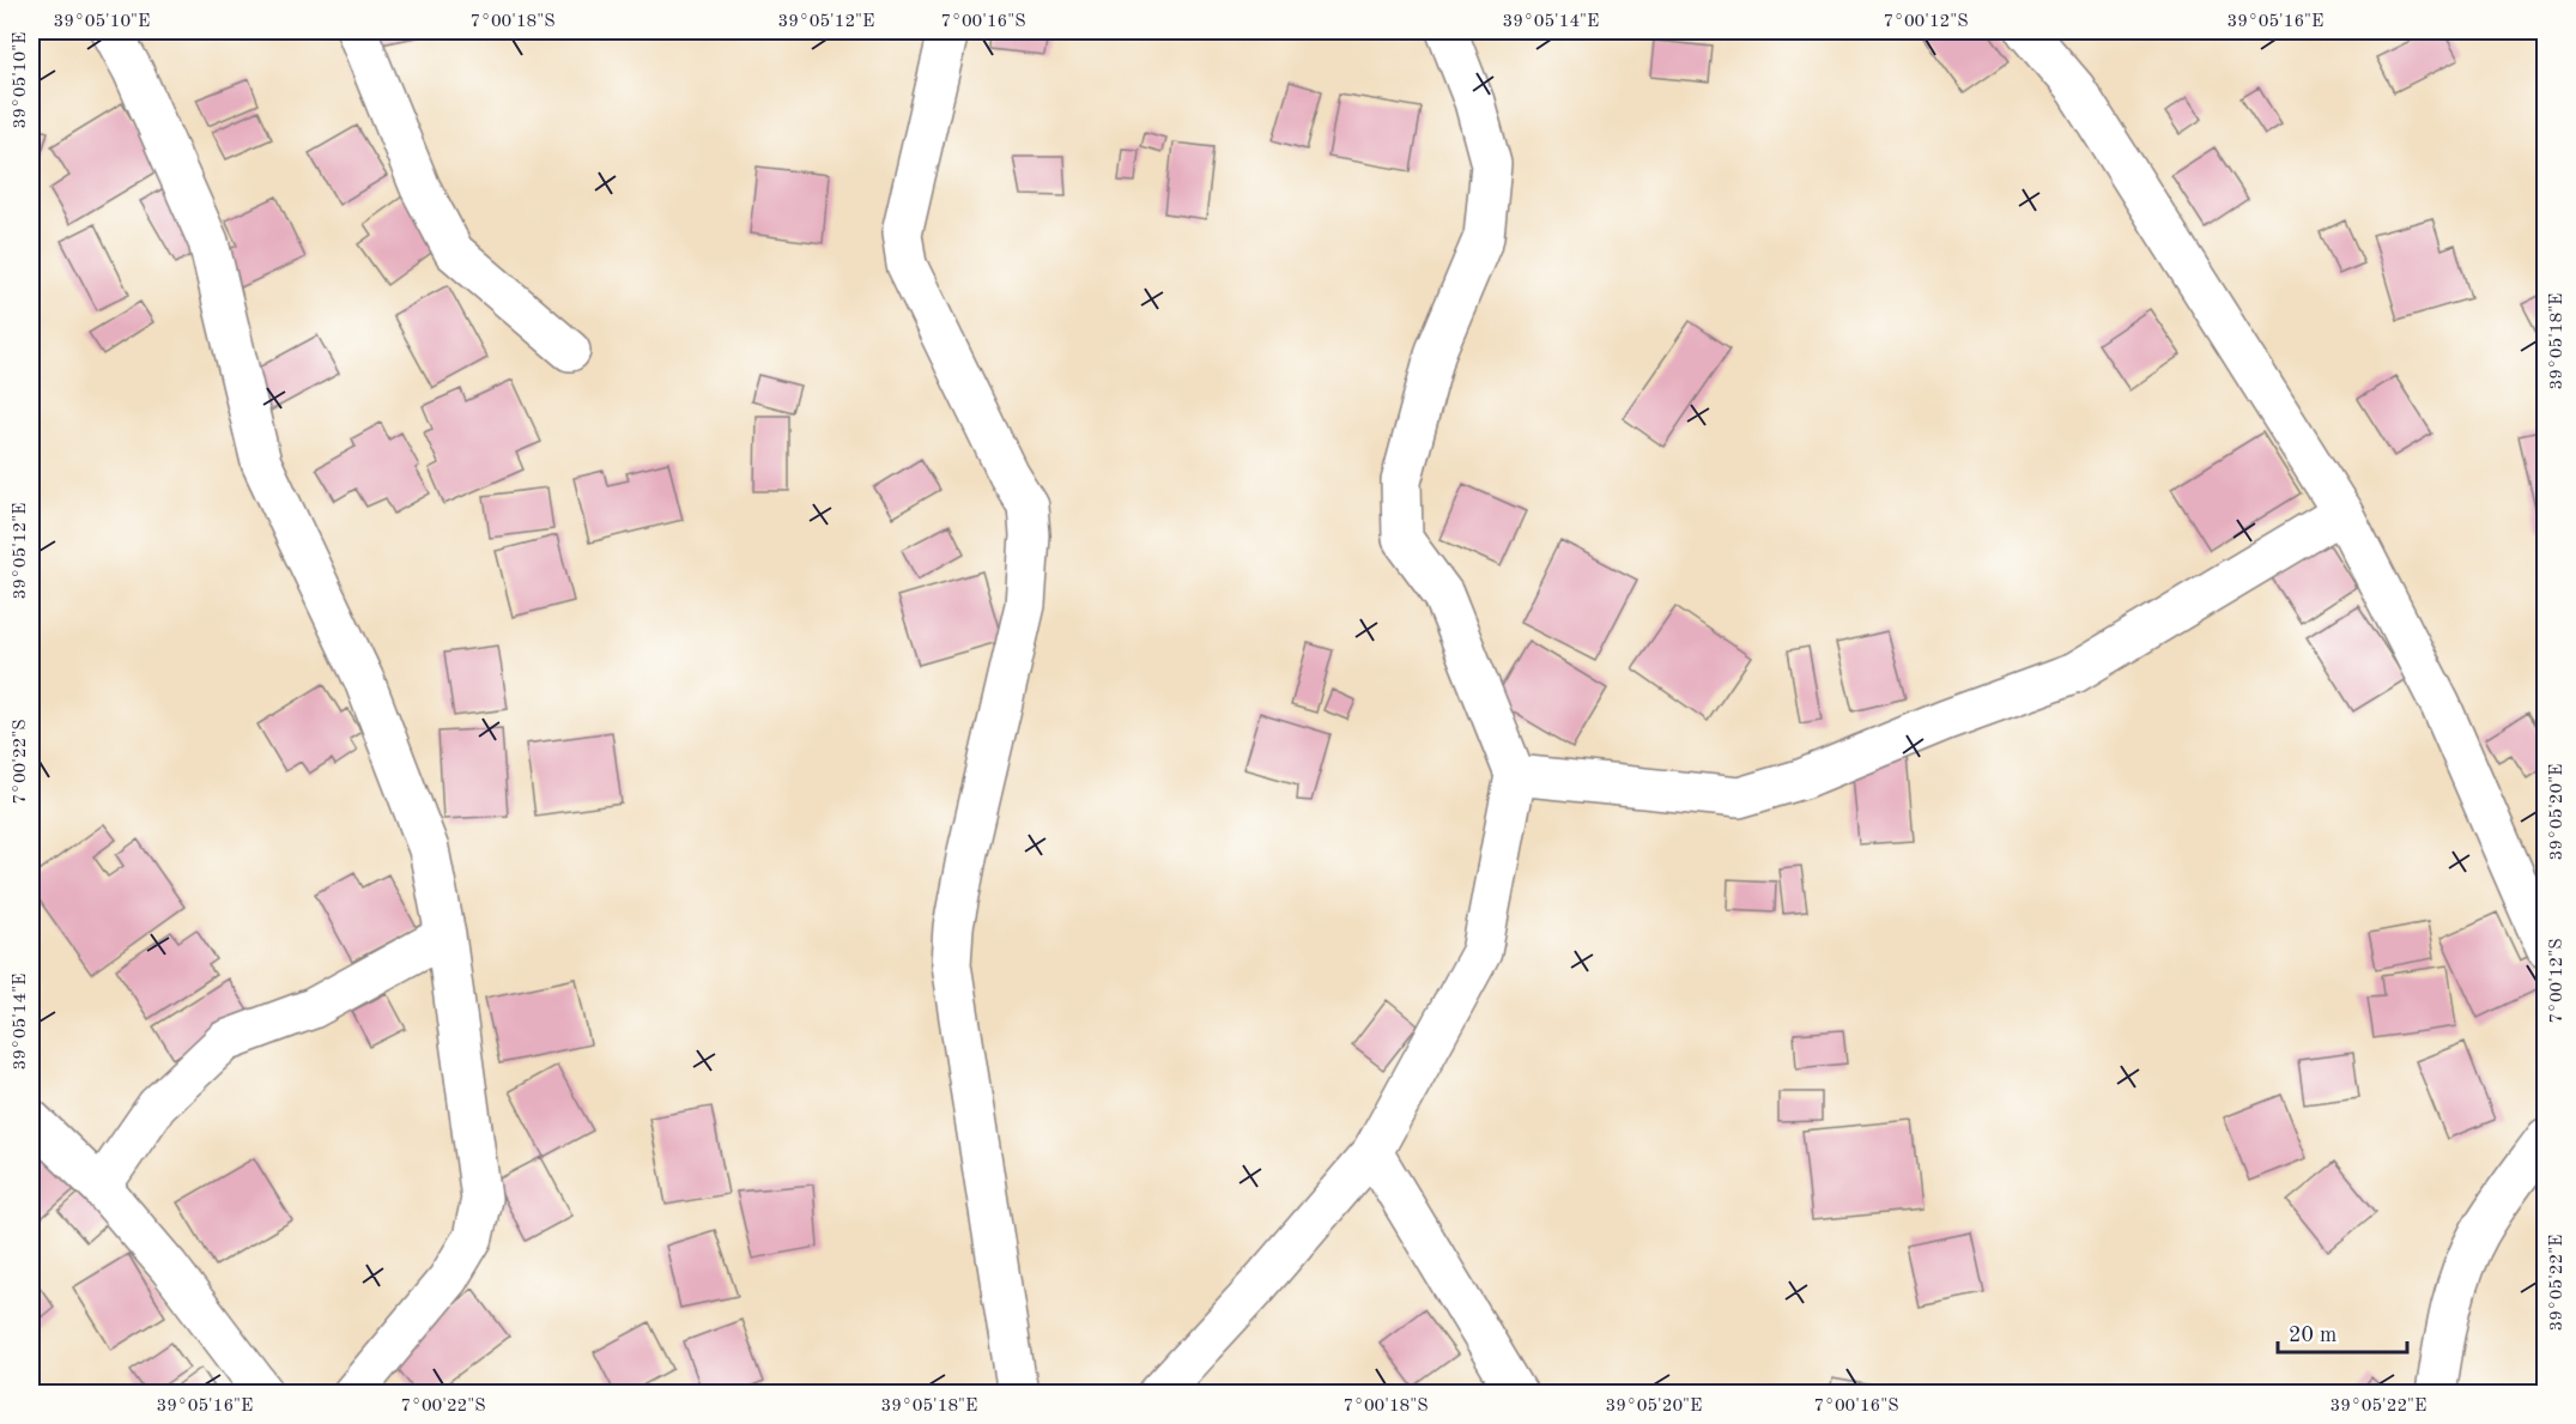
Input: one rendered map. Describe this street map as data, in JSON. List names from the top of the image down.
{
  "scale_bar": "20 m",
  "coordinates": [
    "39°05'10\"E",
    "7°00'18\"S",
    "39°05'12\"E",
    "7°00'16\"S",
    "39°05'14\"E",
    "7°00'12\"S",
    "39°05'16\"E",
    "39°05'18\"E",
    "7°00'22\"S",
    "39°05'20\"E",
    "39°05'22\"E"
  ]
}
